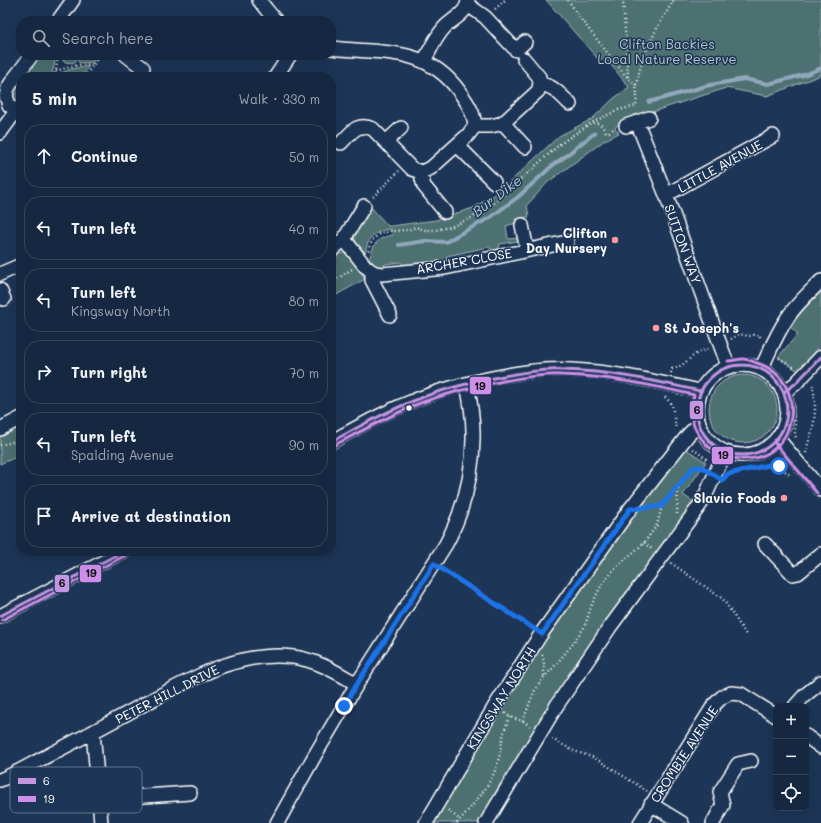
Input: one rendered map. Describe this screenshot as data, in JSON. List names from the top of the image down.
{
  "streets": {
    "street": [
      "LITTLE AVENUE",
      "SUTTON WAY",
      "ARCHER CLOSE",
      "PETER HILL DRIVE",
      "KINGSWAY NORTH",
      "CROMBIE AVENUE"
    ]
  },
  "crossings": [
    ["LITTLE AVENUE", "SUTTON WAY"],
    ["SUTTON WAY", "KINGSWAY NORTH"]
  ],
  "water": ["Bur Dike"],
  "parks": ["Clifton Backies Local Nature Reserve"],
  "places": ["Clifton Day Nursery", "St Joseph's", "Slavic Foods"],
  "lines": ["transit line 6", "transit line 19"],
  "legend": ["6", "19"],
  "page": {
    "search": "Search here",
    "heading": ["5 min", "Walk · 330 m"],
    "list": [
      ["Continue", "50 m"],
      ["Turn left", "40 m"],
      ["Turn left", "Kingsway North", "80 m"],
      ["Turn right", "70 m"],
      ["Turn left", "Spalding Avenue", "90 m"],
      "Arrive at destination"
    ],
    "map_buttons": ["+", "−"]
  }
}
